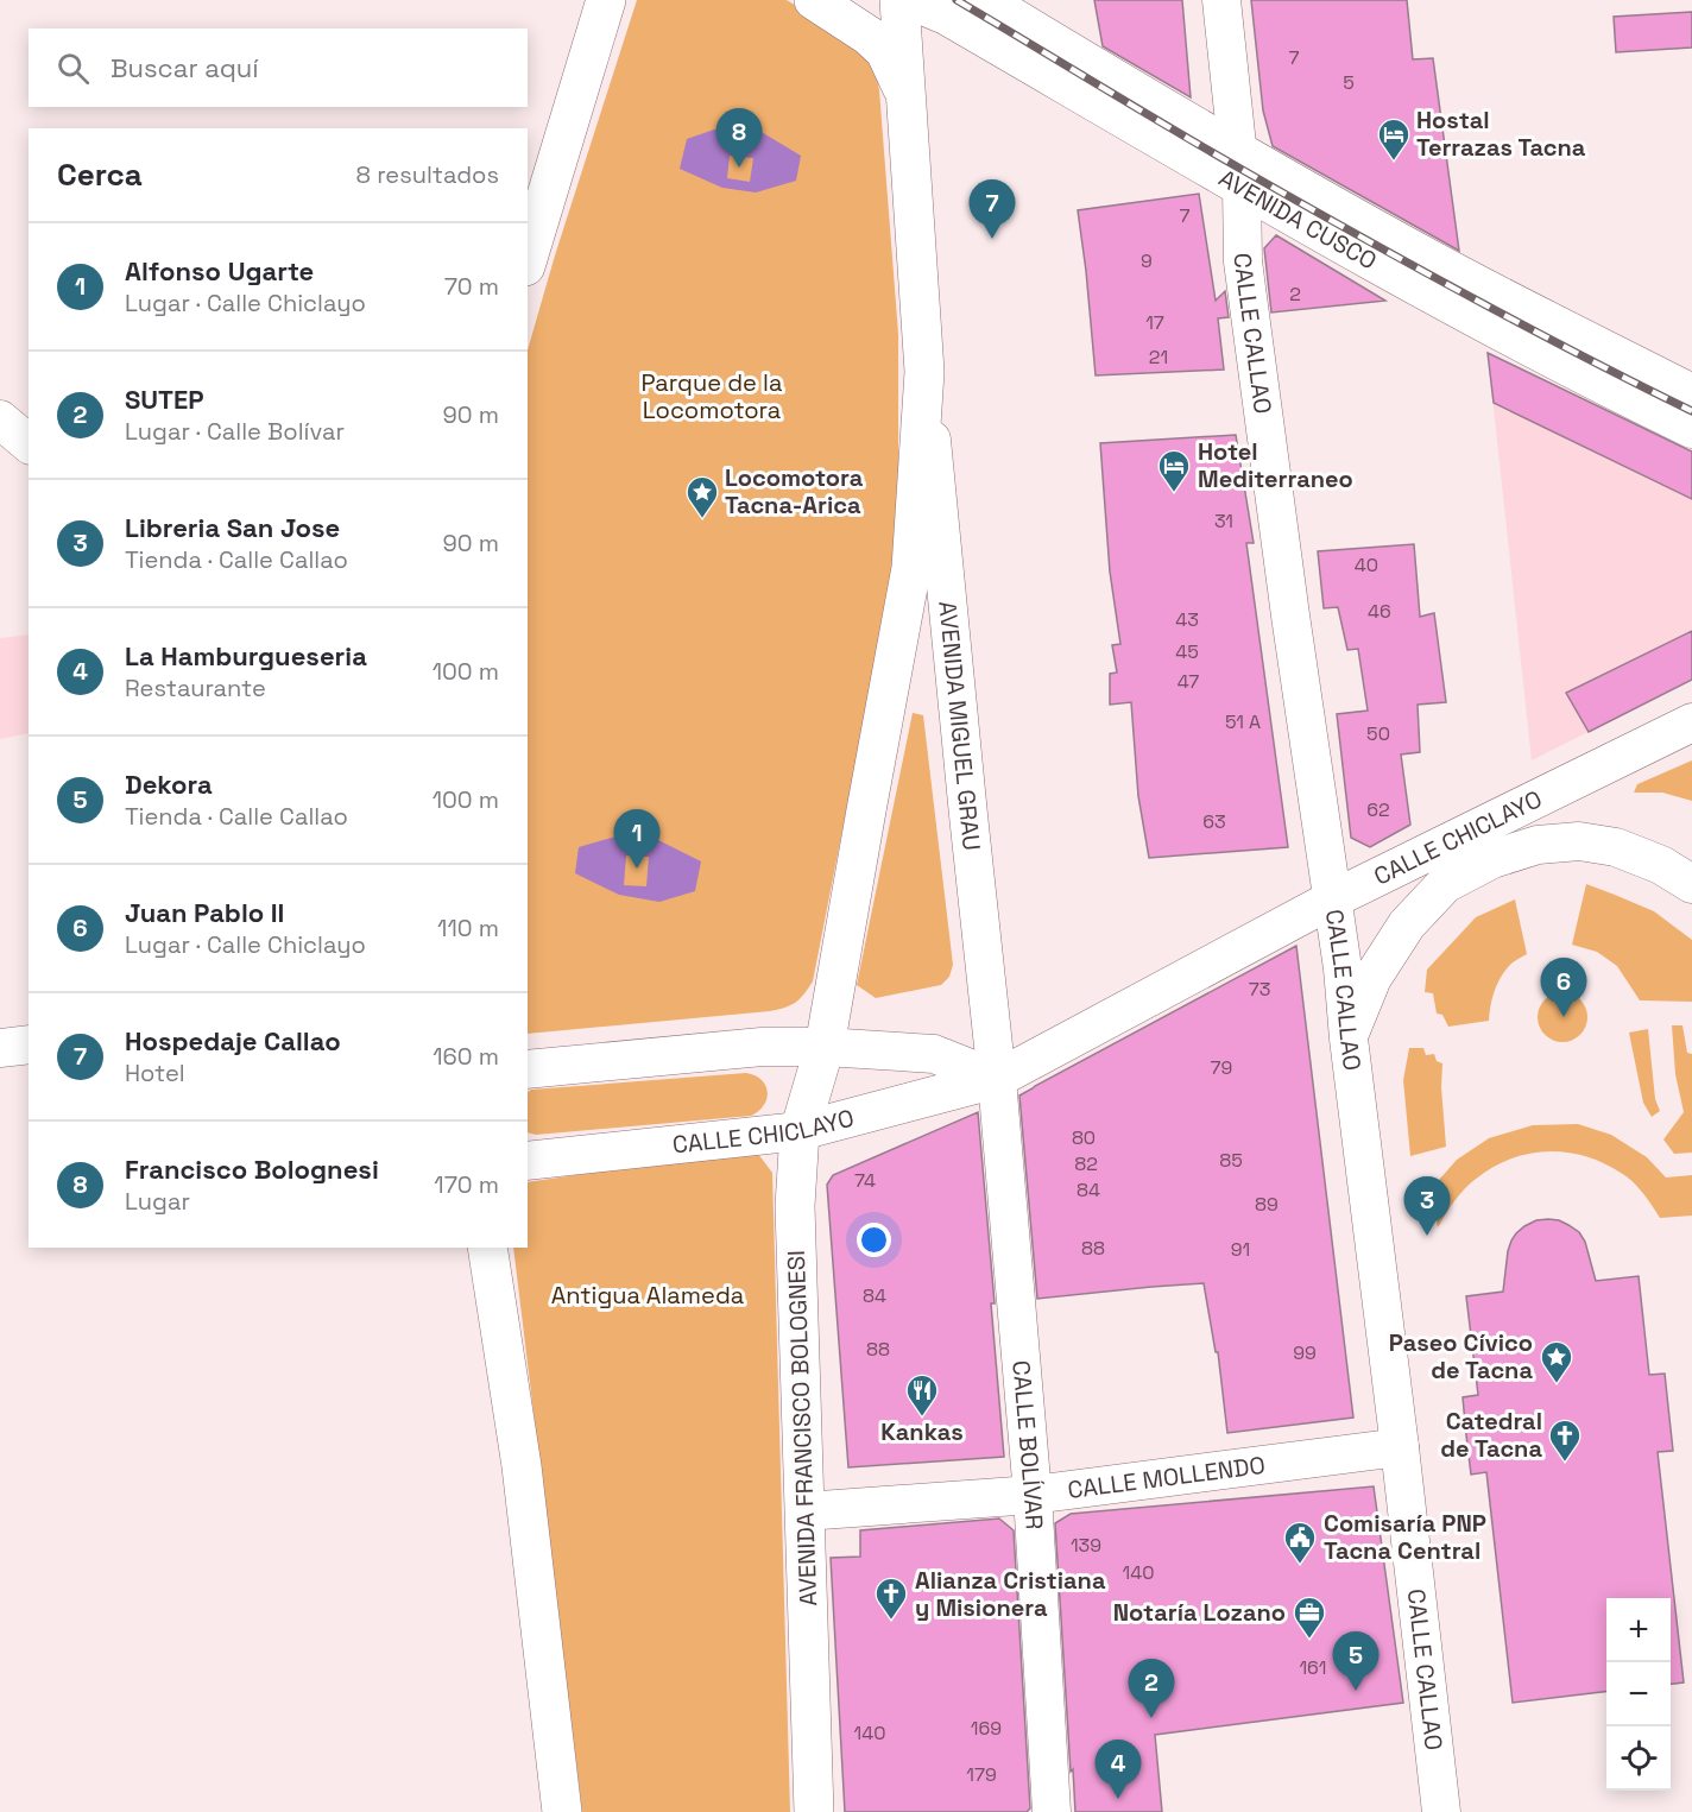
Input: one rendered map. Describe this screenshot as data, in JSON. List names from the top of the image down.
{
  "streets": {
    "main road": ["AVENIDA MIGUEL GRAU", "AVENIDA FRANCISCO BOLOGNESI"],
    "street": [
      "AVENIDA CUSCO",
      "CALLE CALLAO",
      "CALLE CHICLAYO",
      "CALLE BOLÍVAR",
      "CALLE MOLLENDO"
    ]
  },
  "crossings": [
    ["AVENIDA CUSCO", "CALLE CALLAO"],
    ["CALLE CALLAO", "CALLE CHICLAYO"],
    ["CALLE CALLAO", "CALLE MOLLENDO"],
    ["AVENIDA MIGUEL GRAU", "CALLE CHICLAYO"],
    ["AVENIDA MIGUEL GRAU", "AVENIDA FRANCISCO BOLOGNESI"],
    ["AVENIDA MIGUEL GRAU", "CALLE BOLÍVAR"],
    ["CALLE CHICLAYO", "AVENIDA FRANCISCO BOLOGNESI"],
    ["CALLE CHICLAYO", "CALLE BOLÍVAR"],
    ["AVENIDA FRANCISCO BOLOGNESI", "CALLE MOLLENDO"],
    ["CALLE BOLÍVAR", "CALLE MOLLENDO"]
  ],
  "parks": ["Parque de la Locomotora", "Antigua Alameda"],
  "places": {
    "hotel": ["Hostal Terrazas Tacna", "Hotel Mediterraneo"],
    "place": ["Locomotora Tacna-Arica", "Paseo Cívico de Tacna"],
    "restaurant": ["Kankas"],
    "church": ["Catedral de Tacna", "Alianza Cristiana y Misionera"],
    "public building": ["Comisaría PNP Tacna Central"],
    "office": ["Notaría Lozano"]
  },
  "house_numbers": [
    "7",
    "5",
    "7",
    "9",
    "2",
    "17",
    "21",
    "31",
    "40",
    "46",
    "43",
    "45",
    "47",
    "51 A",
    "50",
    "62",
    "63",
    "73",
    "79",
    "80",
    "85",
    "82",
    "74",
    "84",
    "89",
    "88",
    "91",
    "84",
    "88",
    "99",
    "139",
    "140",
    "161",
    "169",
    "140",
    "179"
  ],
  "page": {
    "search": "Buscar aquí",
    "pins": [
      "8",
      "7",
      "1",
      "6",
      "3",
      "5",
      "2",
      "4"
    ],
    "heading": ["Cerca", "8 resultados"],
    "list": [
      {
        "mark": "1",
        "name": "Alfonso Ugarte",
        "note": "Lugar · Calle Chiclayo",
        "value": "70 m"
      },
      {
        "mark": "2",
        "name": "SUTEP",
        "note": "Lugar · Calle Bolívar",
        "value": "90 m"
      },
      {
        "mark": "3",
        "name": "Libreria San Jose",
        "note": "Tienda · Calle Callao",
        "value": "90 m"
      },
      {
        "mark": "4",
        "name": "La Hamburgueseria",
        "note": "Restaurante",
        "value": "100 m"
      },
      {
        "mark": "5",
        "name": "Dekora",
        "note": "Tienda · Calle Callao",
        "value": "100 m"
      },
      {
        "mark": "6",
        "name": "Juan Pablo II",
        "note": "Lugar · Calle Chiclayo",
        "value": "110 m"
      },
      {
        "mark": "7",
        "name": "Hospedaje Callao",
        "note": "Hotel",
        "value": "160 m"
      },
      {
        "mark": "8",
        "name": "Francisco Bolognesi",
        "note": "Lugar",
        "value": "170 m"
      }
    ],
    "map_buttons": ["+", "−"]
  }
}
